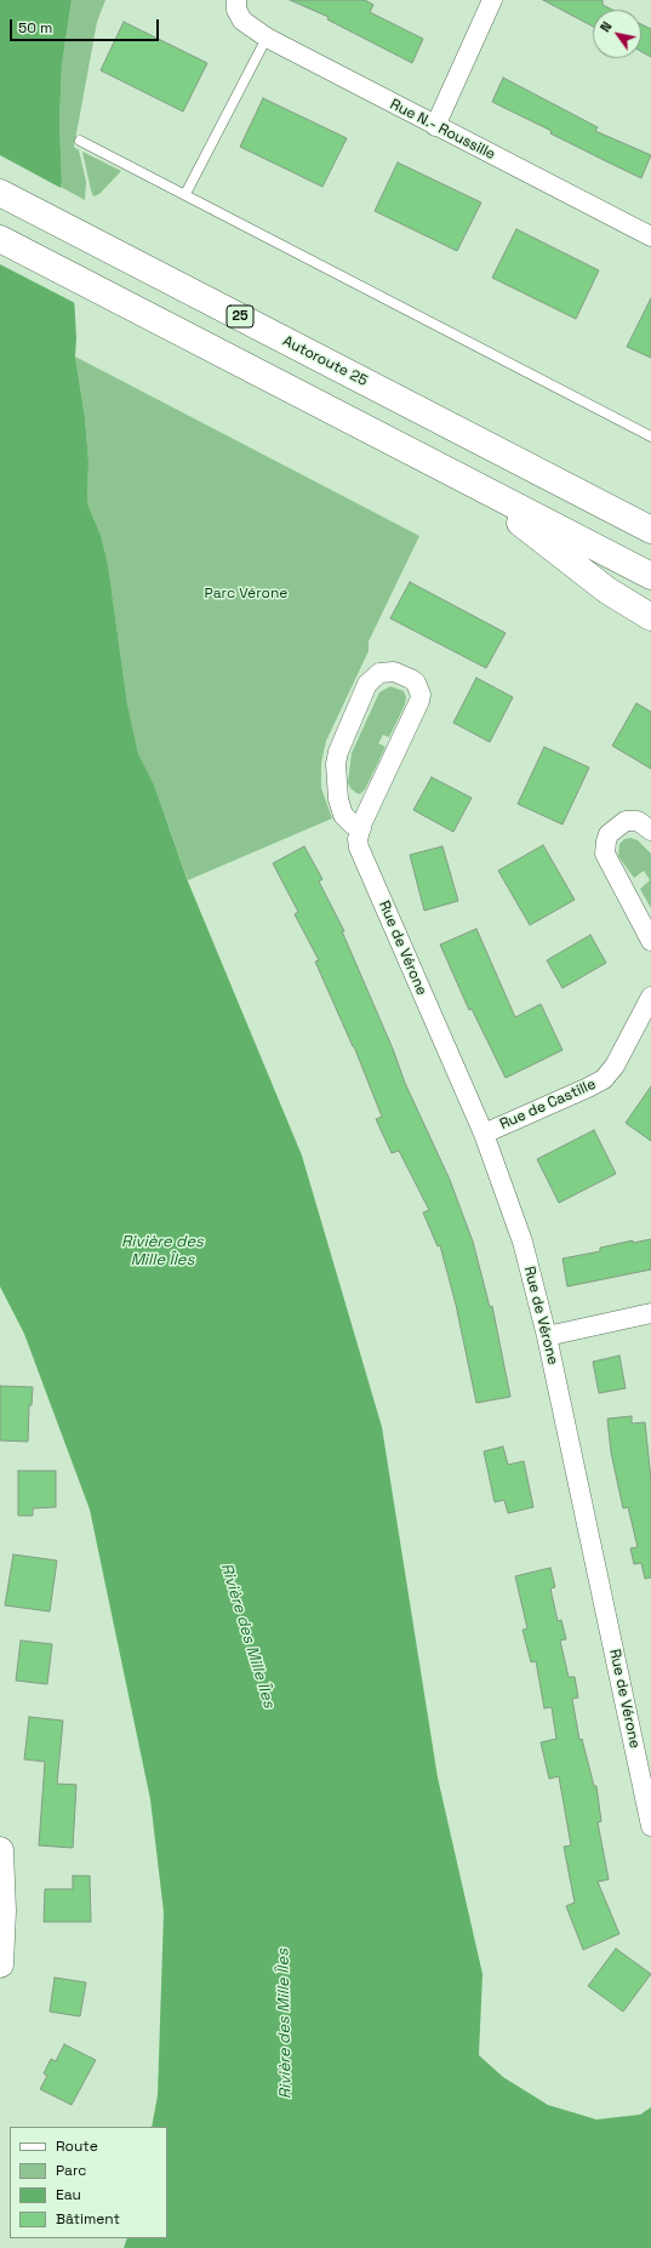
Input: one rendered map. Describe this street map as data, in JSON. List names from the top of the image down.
{
  "streets": {
    "main road": ["25", "Autoroute 25"],
    "street": ["Rue N.- Roussille", "Rue de Vérone", "Rue de Castille"]
  },
  "crossings": [
    ["Rue de Vérone", "Rue de Castille"]
  ],
  "water": ["Rivière des Mille Îles"],
  "parks": ["Parc Vérone"],
  "legend": [
    "Route",
    "Parc",
    "Eau",
    "Bâtiment"
  ],
  "scale_bar": "50 m",
  "north": "top left"
}
